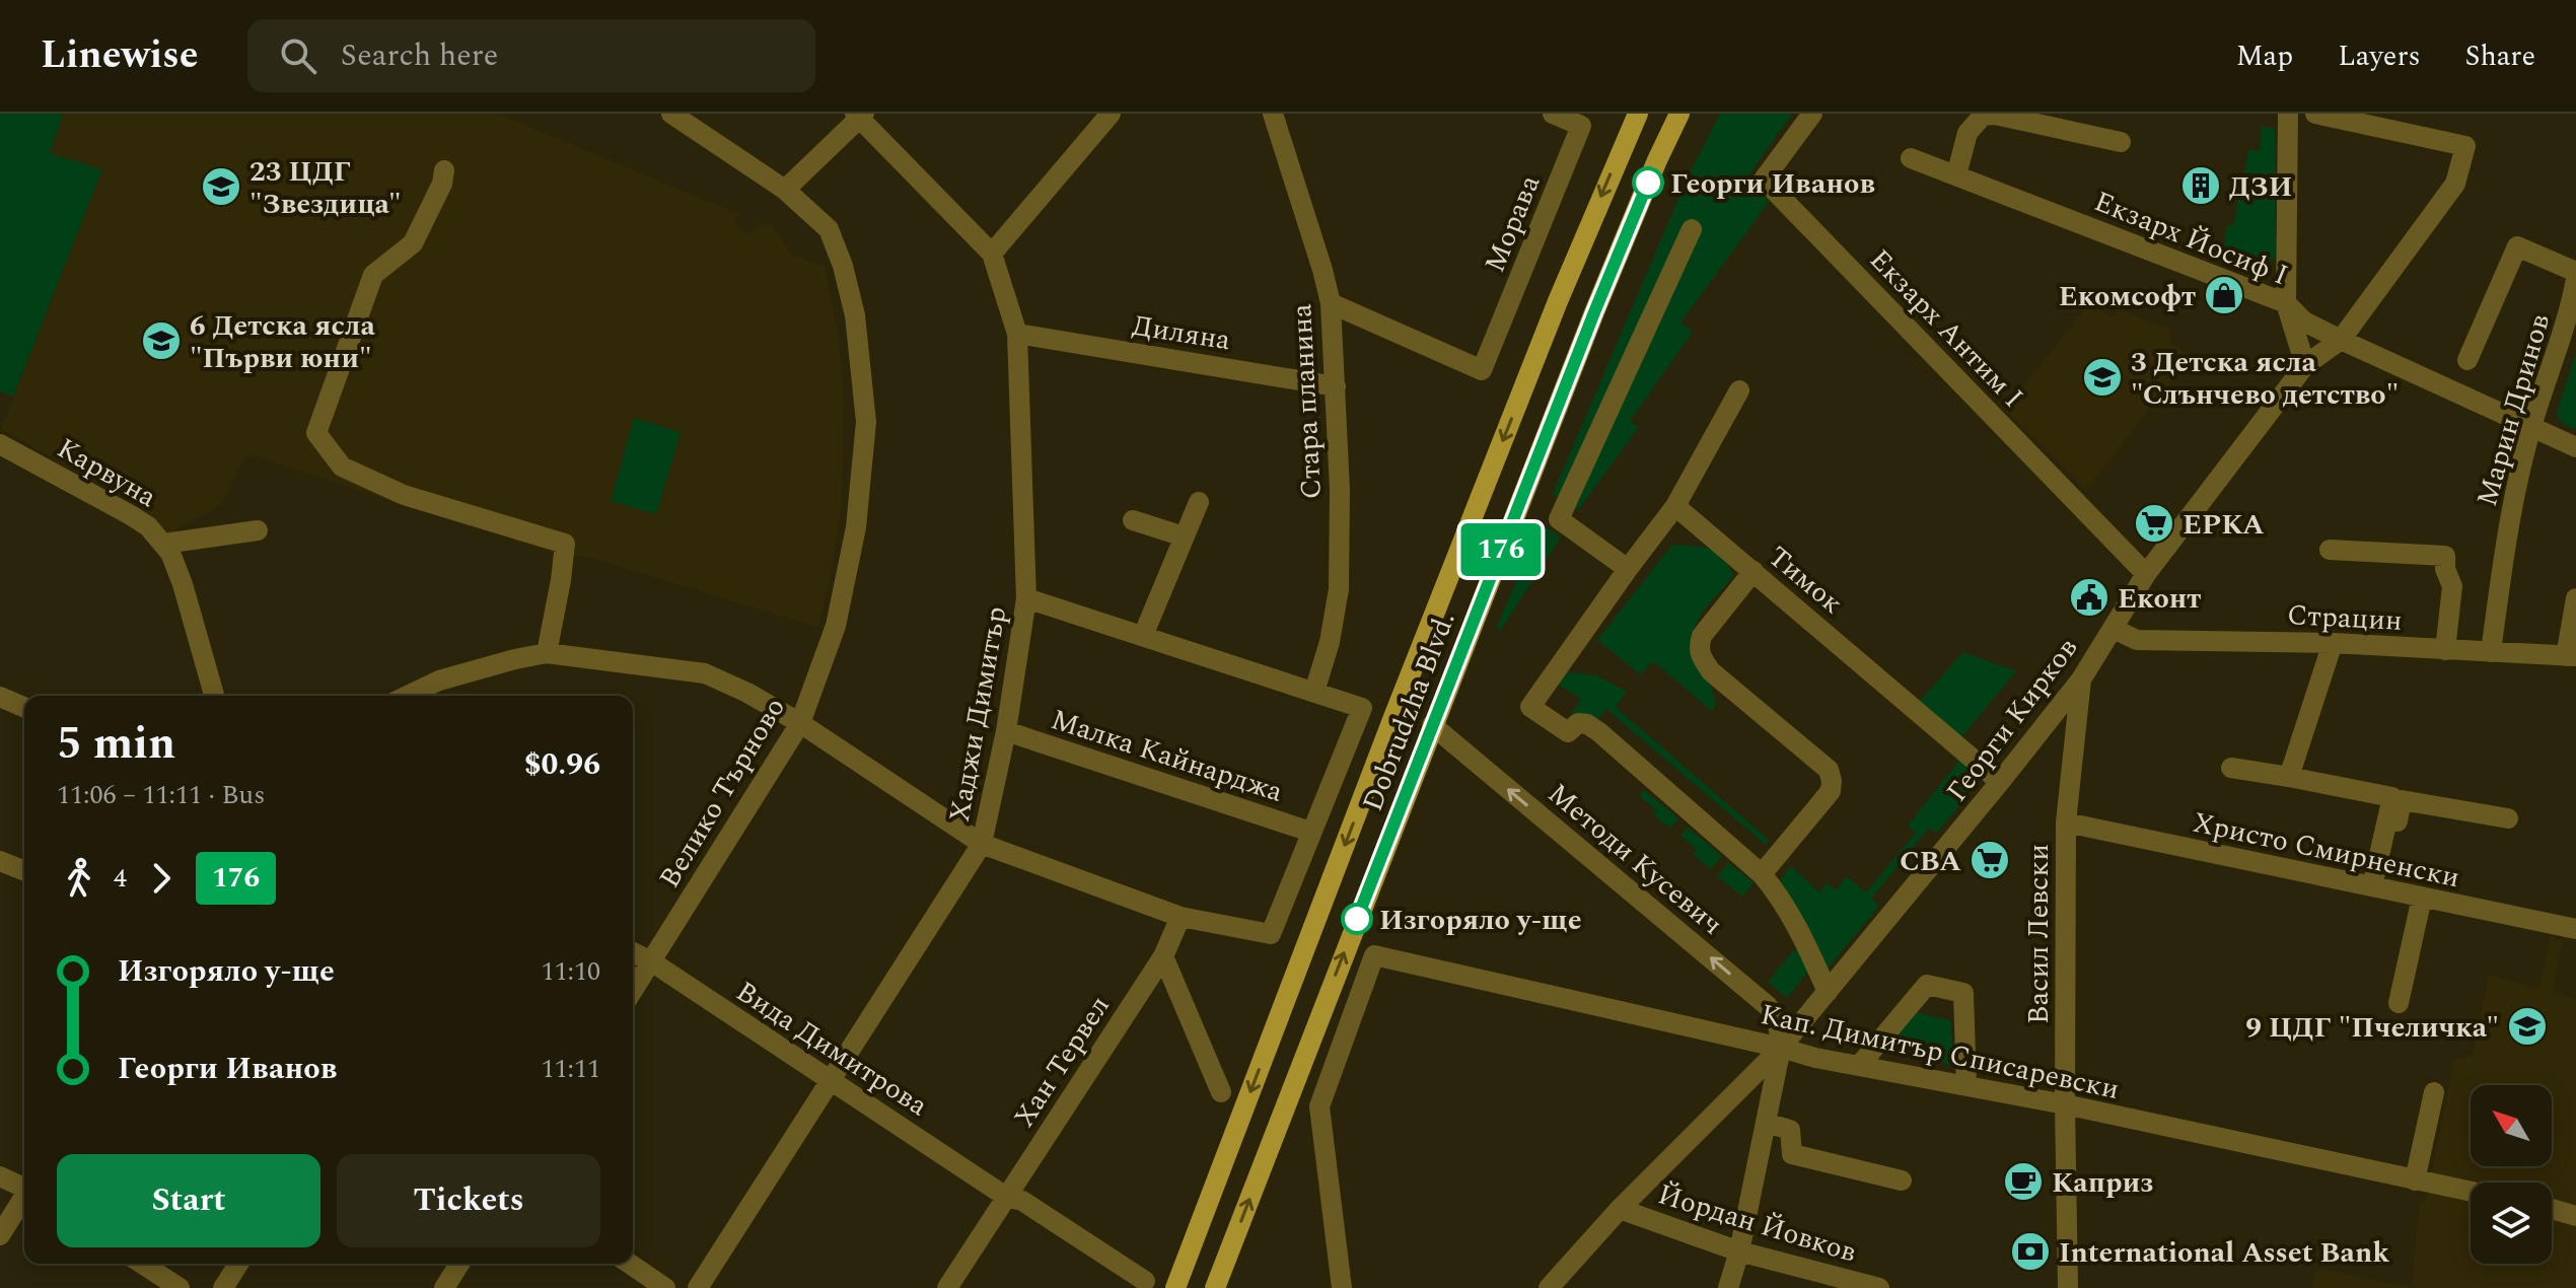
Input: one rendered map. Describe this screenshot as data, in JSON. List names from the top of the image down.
{
  "streets": {
    "main road": ["Dobrudzha Blvd."],
    "street": [
      "Морава",
      "Екзарх Йосиф I",
      "Екзарх Антим I",
      "Диляна",
      "Стара планина",
      "Марин Дринов",
      "Карвуна",
      "Тимок",
      "Страцин",
      "Хаджи Димитър",
      "Георги Кирков",
      "Малка Кайнарджа",
      "Велико Търново",
      "Христо Смирненски",
      "Методи Кусевич",
      "Васил Левски",
      "Вида Димитрова",
      "Кап. Димитър Списаревски",
      "Хан Тервел",
      "Йордан Йовков"
    ]
  },
  "crossings": [
    ["Морава", "Стара планина"],
    ["Екзарх Йосиф I", "Марин Дринов"],
    ["Екзарх Йосиф I", "Георги Кирков"],
    ["Екзарх Антим I", "Георги Кирков"],
    ["Диляна", "Стара планина"],
    ["Диляна", "Хаджи Димитър"],
    ["Марин Дринов", "Страцин"],
    ["Тимок", "Георги Кирков"],
    ["Страцин", "Георги Кирков"],
    ["Dobrudzha Blvd.", "Методи Кусевич"],
    ["Хаджи Димитър", "Малка Кайнарджа"],
    ["Хаджи Димитър", "Вида Димитрова"],
    ["Георги Кирков", "Методи Кусевич"],
    ["Георги Кирков", "Васил Левски"],
    ["Георги Кирков", "Кап. Димитър Списаревски"],
    ["Георги Кирков", "Йордан Йовков"],
    ["Велико Търново", "Вида Димитрова"],
    ["Христо Смирненски", "Васил Левски"],
    ["Методи Кусевич", "Кап. Димитър Списаревски"],
    ["Васил Левски", "Кап. Димитър Списаревски"],
    ["Вида Димитрова", "Хан Тервел"]
  ],
  "one_way": ["Методи Кусевич"],
  "places": {
    "other": ["Георги Иванов", "Изгоряло у-ще"],
    "building": ["ДЗИ"],
    "school or university": [
      "23 ЦДГ \"Звездица\"",
      "6 Детска ясла \"Първи юни\"",
      "3 Детска ясла \"Слънчево детство\"",
      "9 ЦДГ \"Пчеличка\""
    ],
    "shop": ["Екомсофт"],
    "supermarket": ["ЕРКА", "CBA"],
    "public building": ["Еконт"],
    "cafe": ["Каприз"],
    "bank": ["International Asset Bank"]
  },
  "lines": ["bus line 176"],
  "north": "top left",
  "page": {
    "header": "Linewise",
    "search": "Search here",
    "nav": ["Map", "Layers", "Share"],
    "on_map": "176",
    "heading": ["5 min", "11:06 – 11:11 · Bus", "$0.96"],
    "legs": ["4", "176"],
    "list": [
      {
        "name": "Изгоряло у-ще",
        "value": "11:10"
      },
      {
        "name": "Георги Иванов",
        "value": "11:11"
      }
    ],
    "buttons": ["Start", "Tickets"]
  }
}
